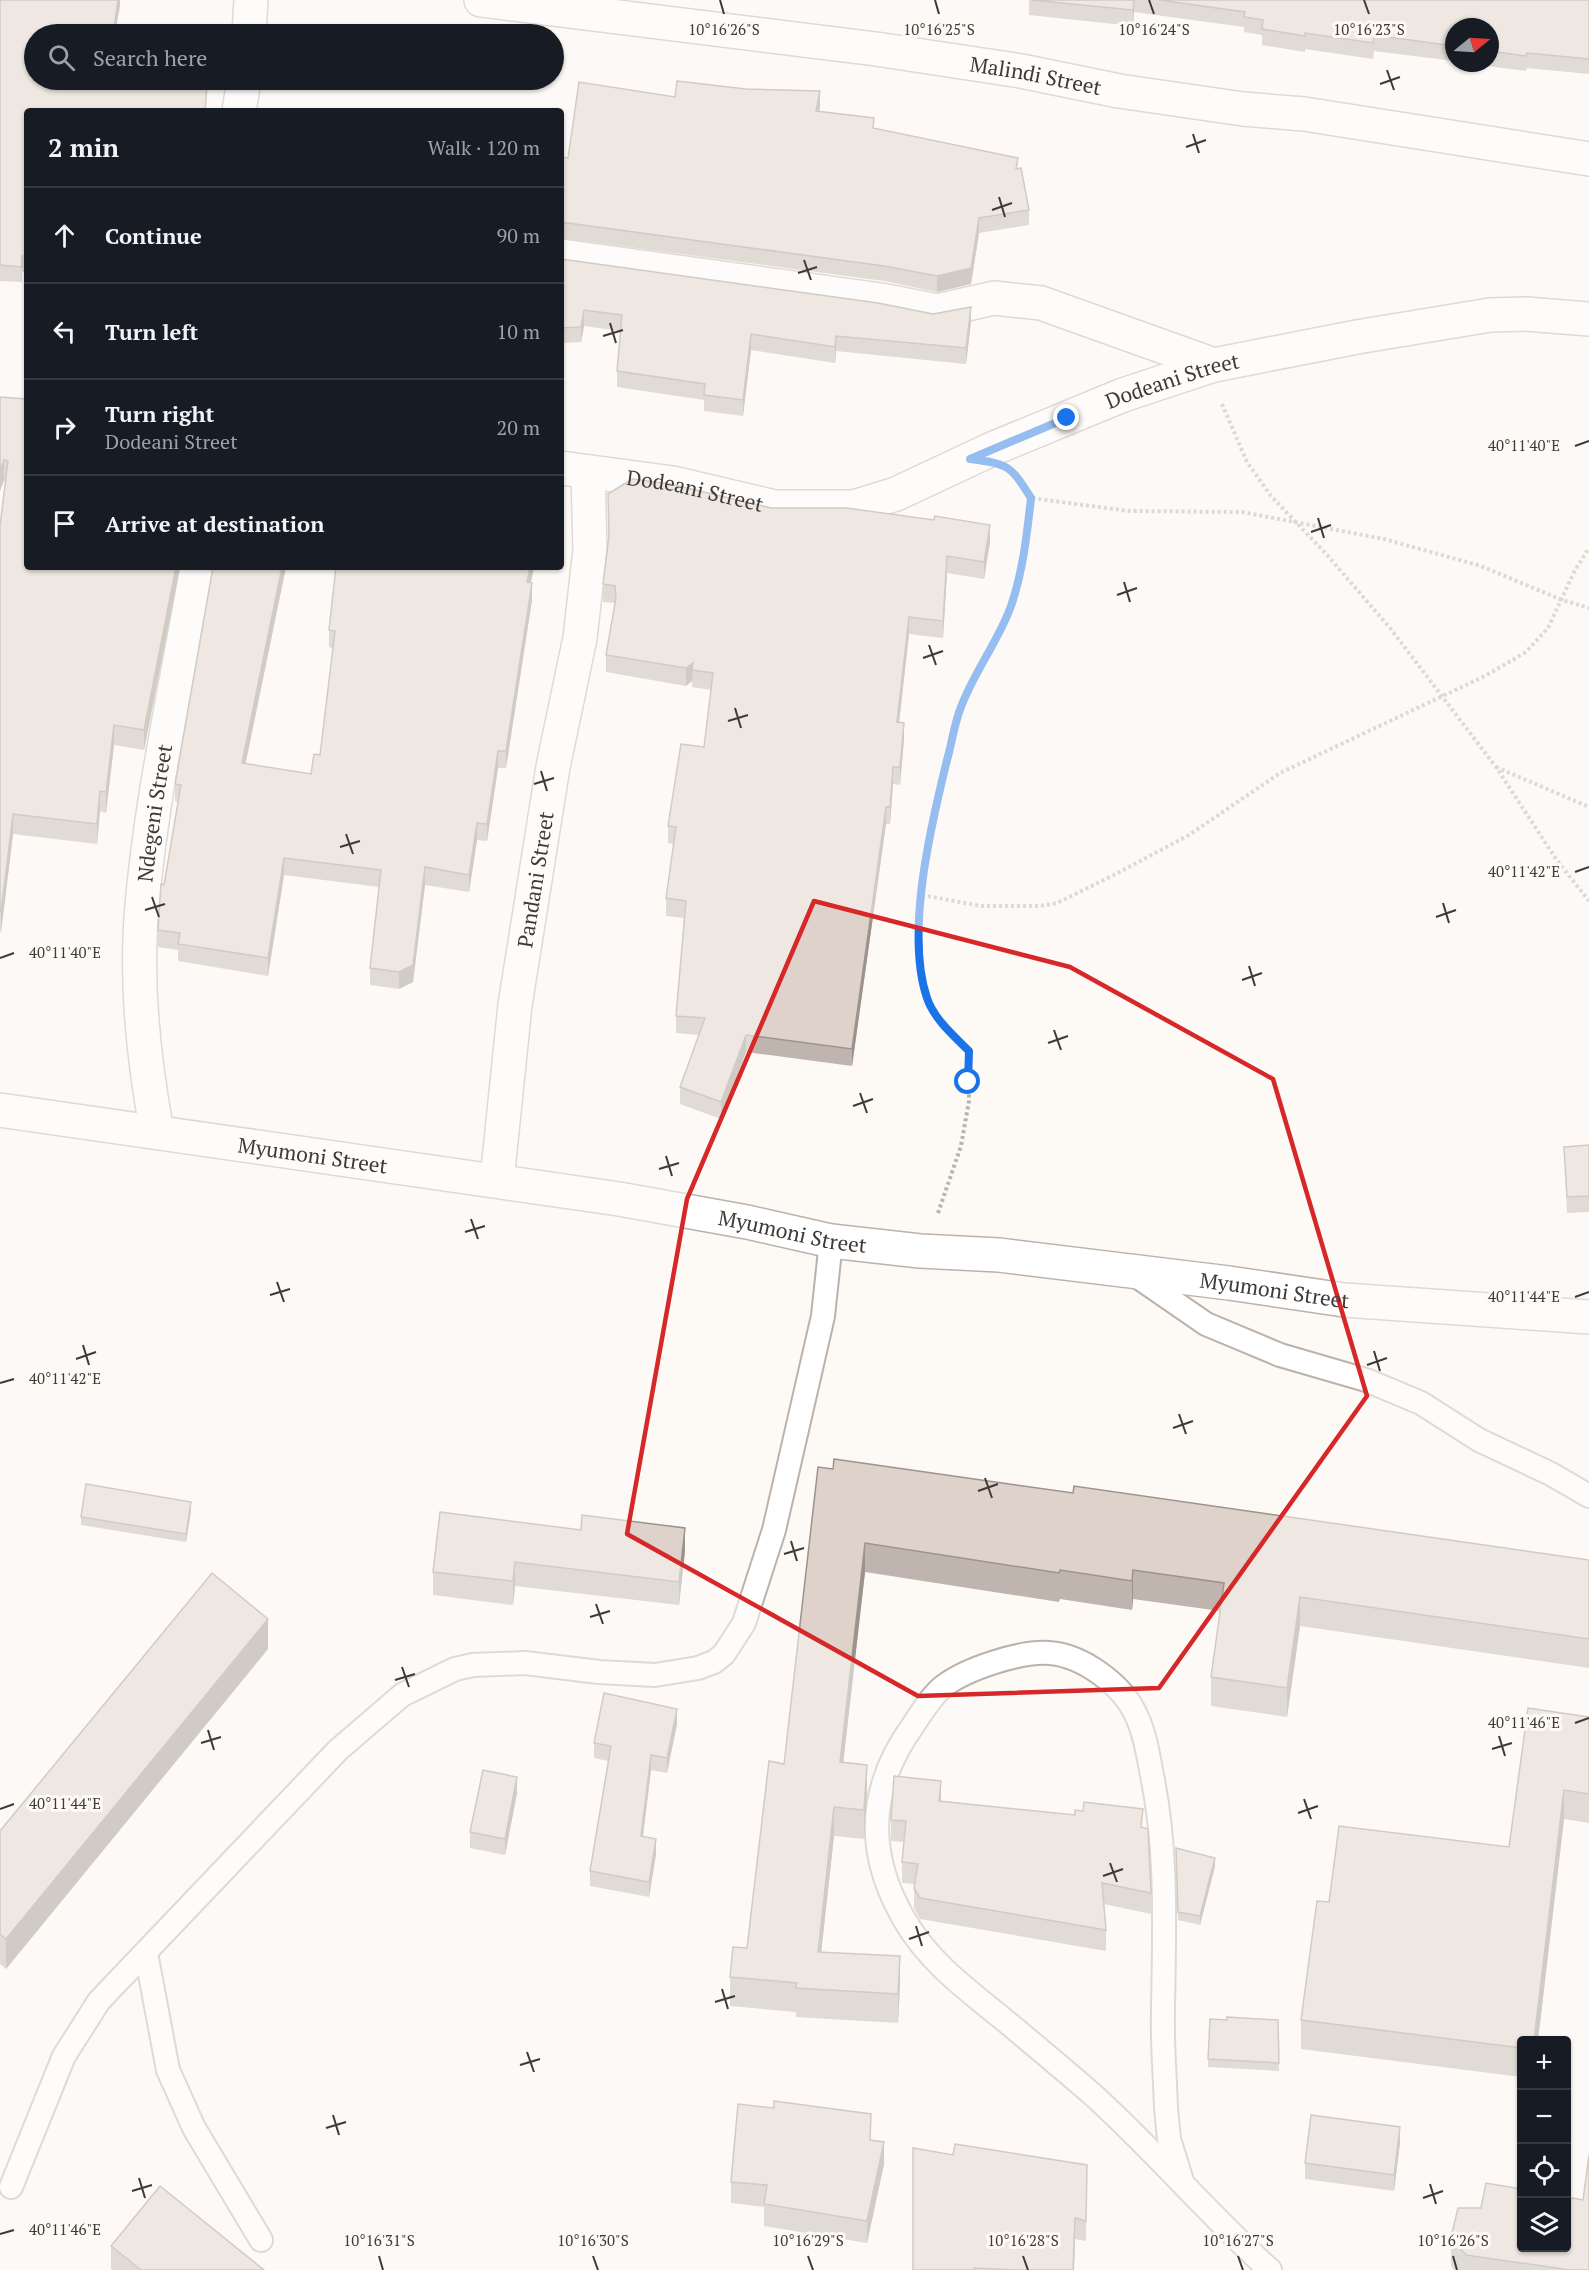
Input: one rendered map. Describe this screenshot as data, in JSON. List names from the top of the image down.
{
  "streets": {
    "street": [
      "Malindi Street",
      "Dodeani Street",
      "Ndegeni Street",
      "Pandani Street",
      "Myumoni Street"
    ]
  },
  "crossings": [
    ["Dodeani Street", "Pandani Street"],
    ["Ndegeni Street", "Myumoni Street"],
    ["Pandani Street", "Myumoni Street"]
  ],
  "north": "right",
  "page": {
    "search": "Search here",
    "heading": ["2 min", "Walk · 120 m"],
    "list": [
      ["Continue", "90 m"],
      ["Turn left", "10 m"],
      ["Turn right", "Dodeani Street", "20 m"],
      "Arrive at destination"
    ],
    "map_buttons": ["+", "−"]
  },
  "coordinates": [
    "10°16'26\"S",
    "10°16'25\"S",
    "10°16'24\"S",
    "10°16'23\"S",
    "40°11'40\"E",
    "40°11'42\"E",
    "40°11'44\"E",
    "40°11'46\"E",
    "10°16'31\"S",
    "10°16'30\"S",
    "10°16'29\"S",
    "10°16'28\"S",
    "10°16'27\"S"
  ]
}
